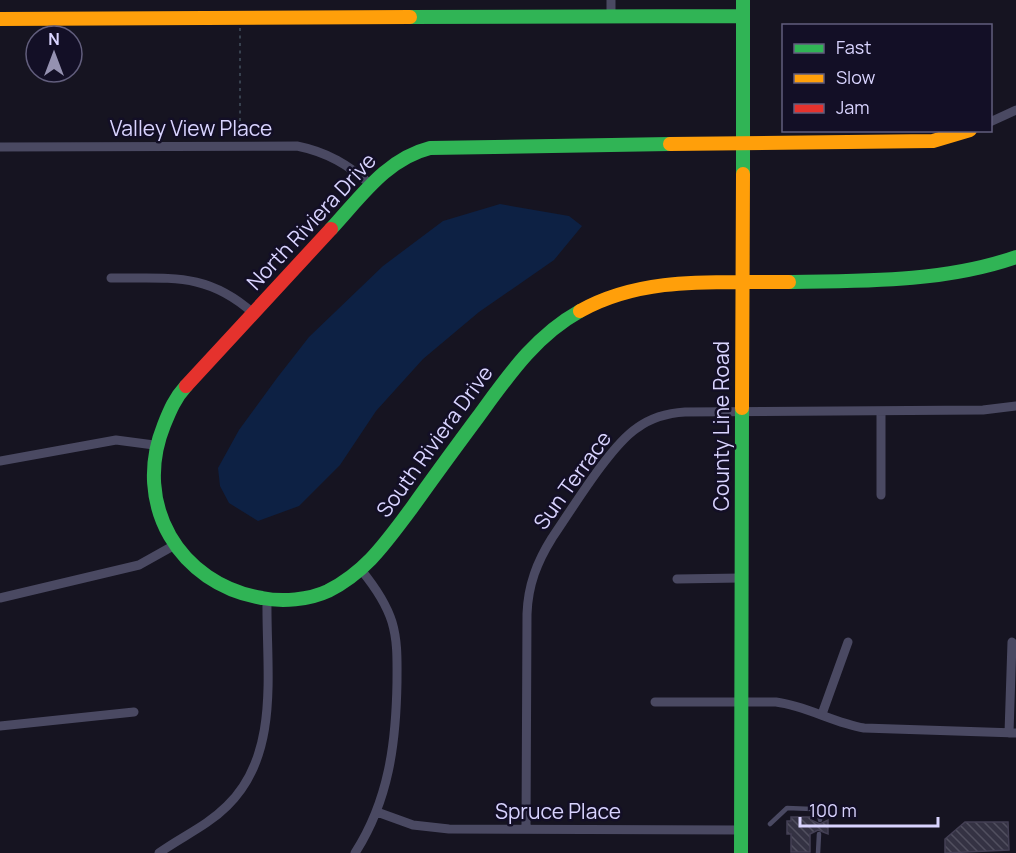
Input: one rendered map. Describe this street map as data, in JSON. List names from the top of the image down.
{
  "streets": {
    "street": [
      "Valley View Place",
      "North Riviera Drive",
      "County Line Road",
      "South Riviera Drive",
      "Sun Terrace",
      "Spruce Place"
    ]
  },
  "crossings": [
    ["Valley View Place", "North Riviera Drive"],
    ["North Riviera Drive", "County Line Road"],
    ["North Riviera Drive", "South Riviera Drive"],
    ["County Line Road", "South Riviera Drive"],
    ["County Line Road", "Sun Terrace"],
    ["County Line Road", "Spruce Place"],
    ["Sun Terrace", "Spruce Place"]
  ],
  "legend": ["Fast", "Slow", "Jam"],
  "scale_bar": "100 m",
  "north": "top"
}
